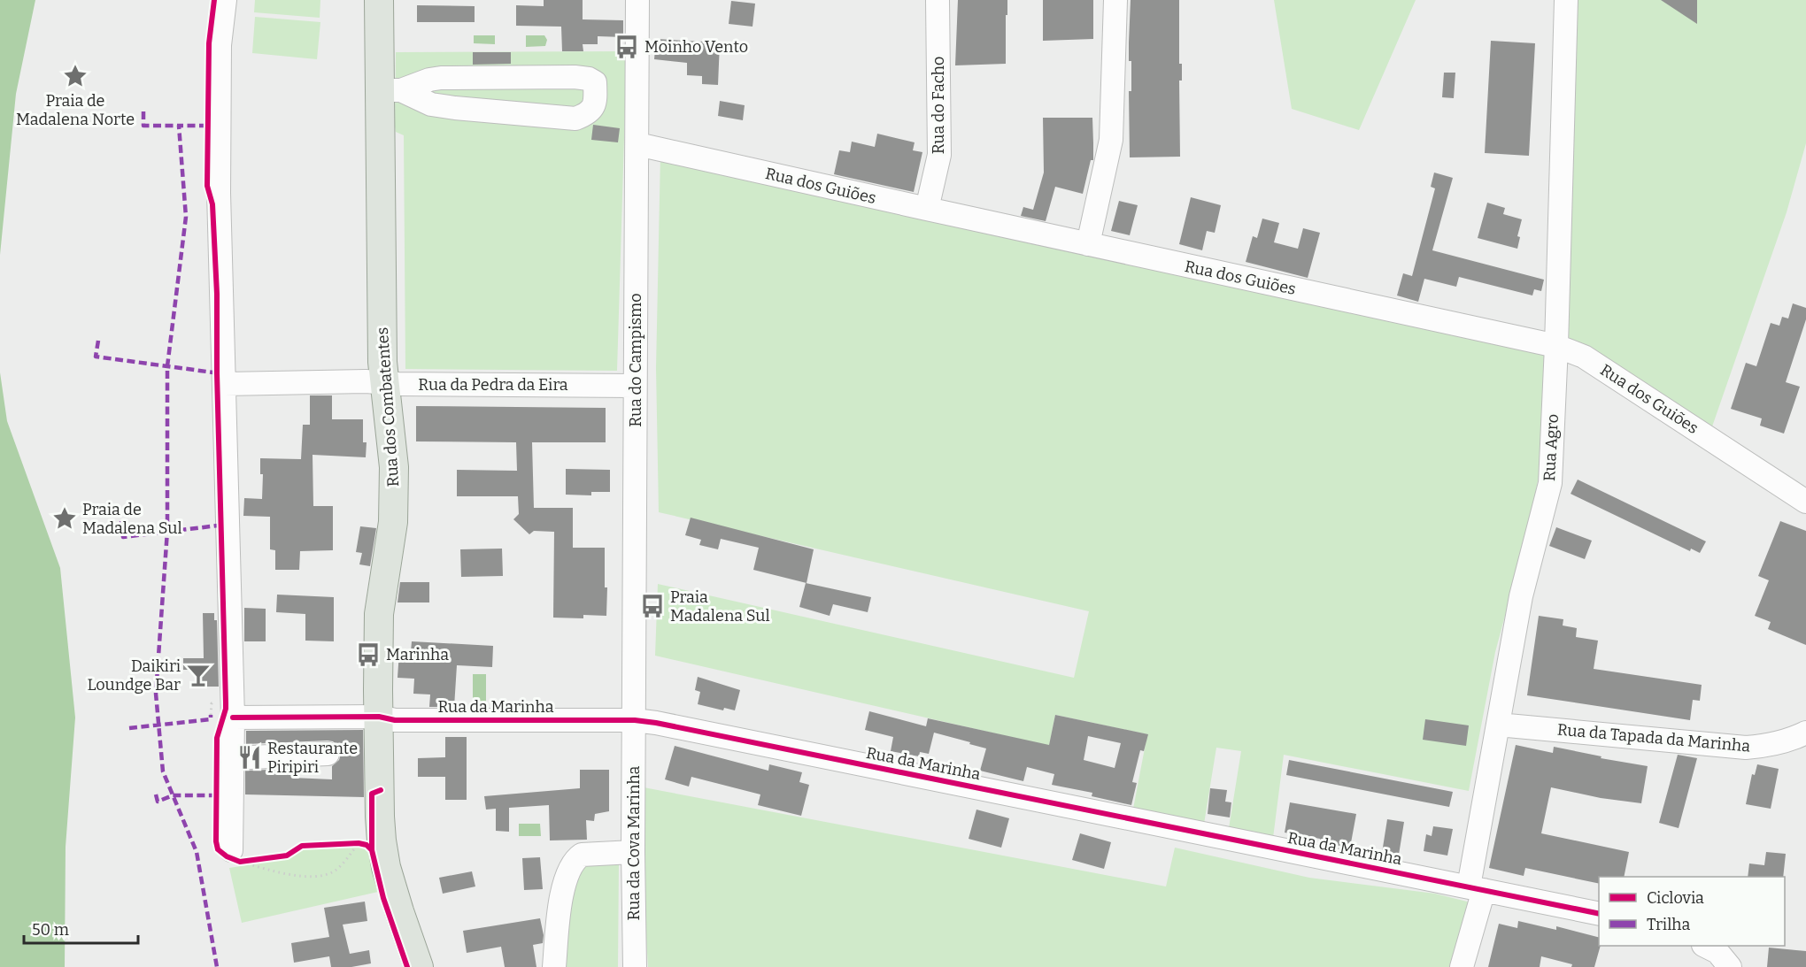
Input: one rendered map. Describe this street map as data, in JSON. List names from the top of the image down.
{
  "streets": {
    "main road": ["Rua dos Combatentes"],
    "street": [
      "Rua do Facho",
      "Rua dos Guiões",
      "Rua do Campismo",
      "Rua da Pedra da Eira",
      "Rua Agro",
      "Rua da Marinha",
      "Rua da Tapada da Marinha",
      "Rua da Cova Marinha"
    ]
  },
  "crossings": [
    ["Rua do Facho", "Rua dos Guiões"],
    ["Rua dos Guiões", "Rua do Campismo"],
    ["Rua dos Guiões", "Rua Agro"],
    ["Rua do Campismo", "Rua da Pedra da Eira"],
    ["Rua do Campismo", "Rua da Marinha"],
    ["Rua do Campismo", "Rua da Cova Marinha"],
    ["Rua da Pedra da Eira", "Rua dos Combatentes"],
    ["Rua dos Combatentes", "Rua da Marinha"],
    ["Rua Agro", "Rua da Marinha"],
    ["Rua Agro", "Rua da Tapada da Marinha"],
    ["Rua da Marinha", "Rua da Cova Marinha"]
  ],
  "places": {
    "bus stop": ["Moinho Vento", "Praia Madalena Sul", "Marinha"],
    "place": ["Praia de Madalena Norte", "Praia de Madalena Sul"],
    "bar": ["Daikiri Loundge Bar"],
    "restaurant": ["Restaurante Piripiri"]
  },
  "legend": ["Ciclovia", "Trilha"],
  "scale_bar": "50 m"
}
